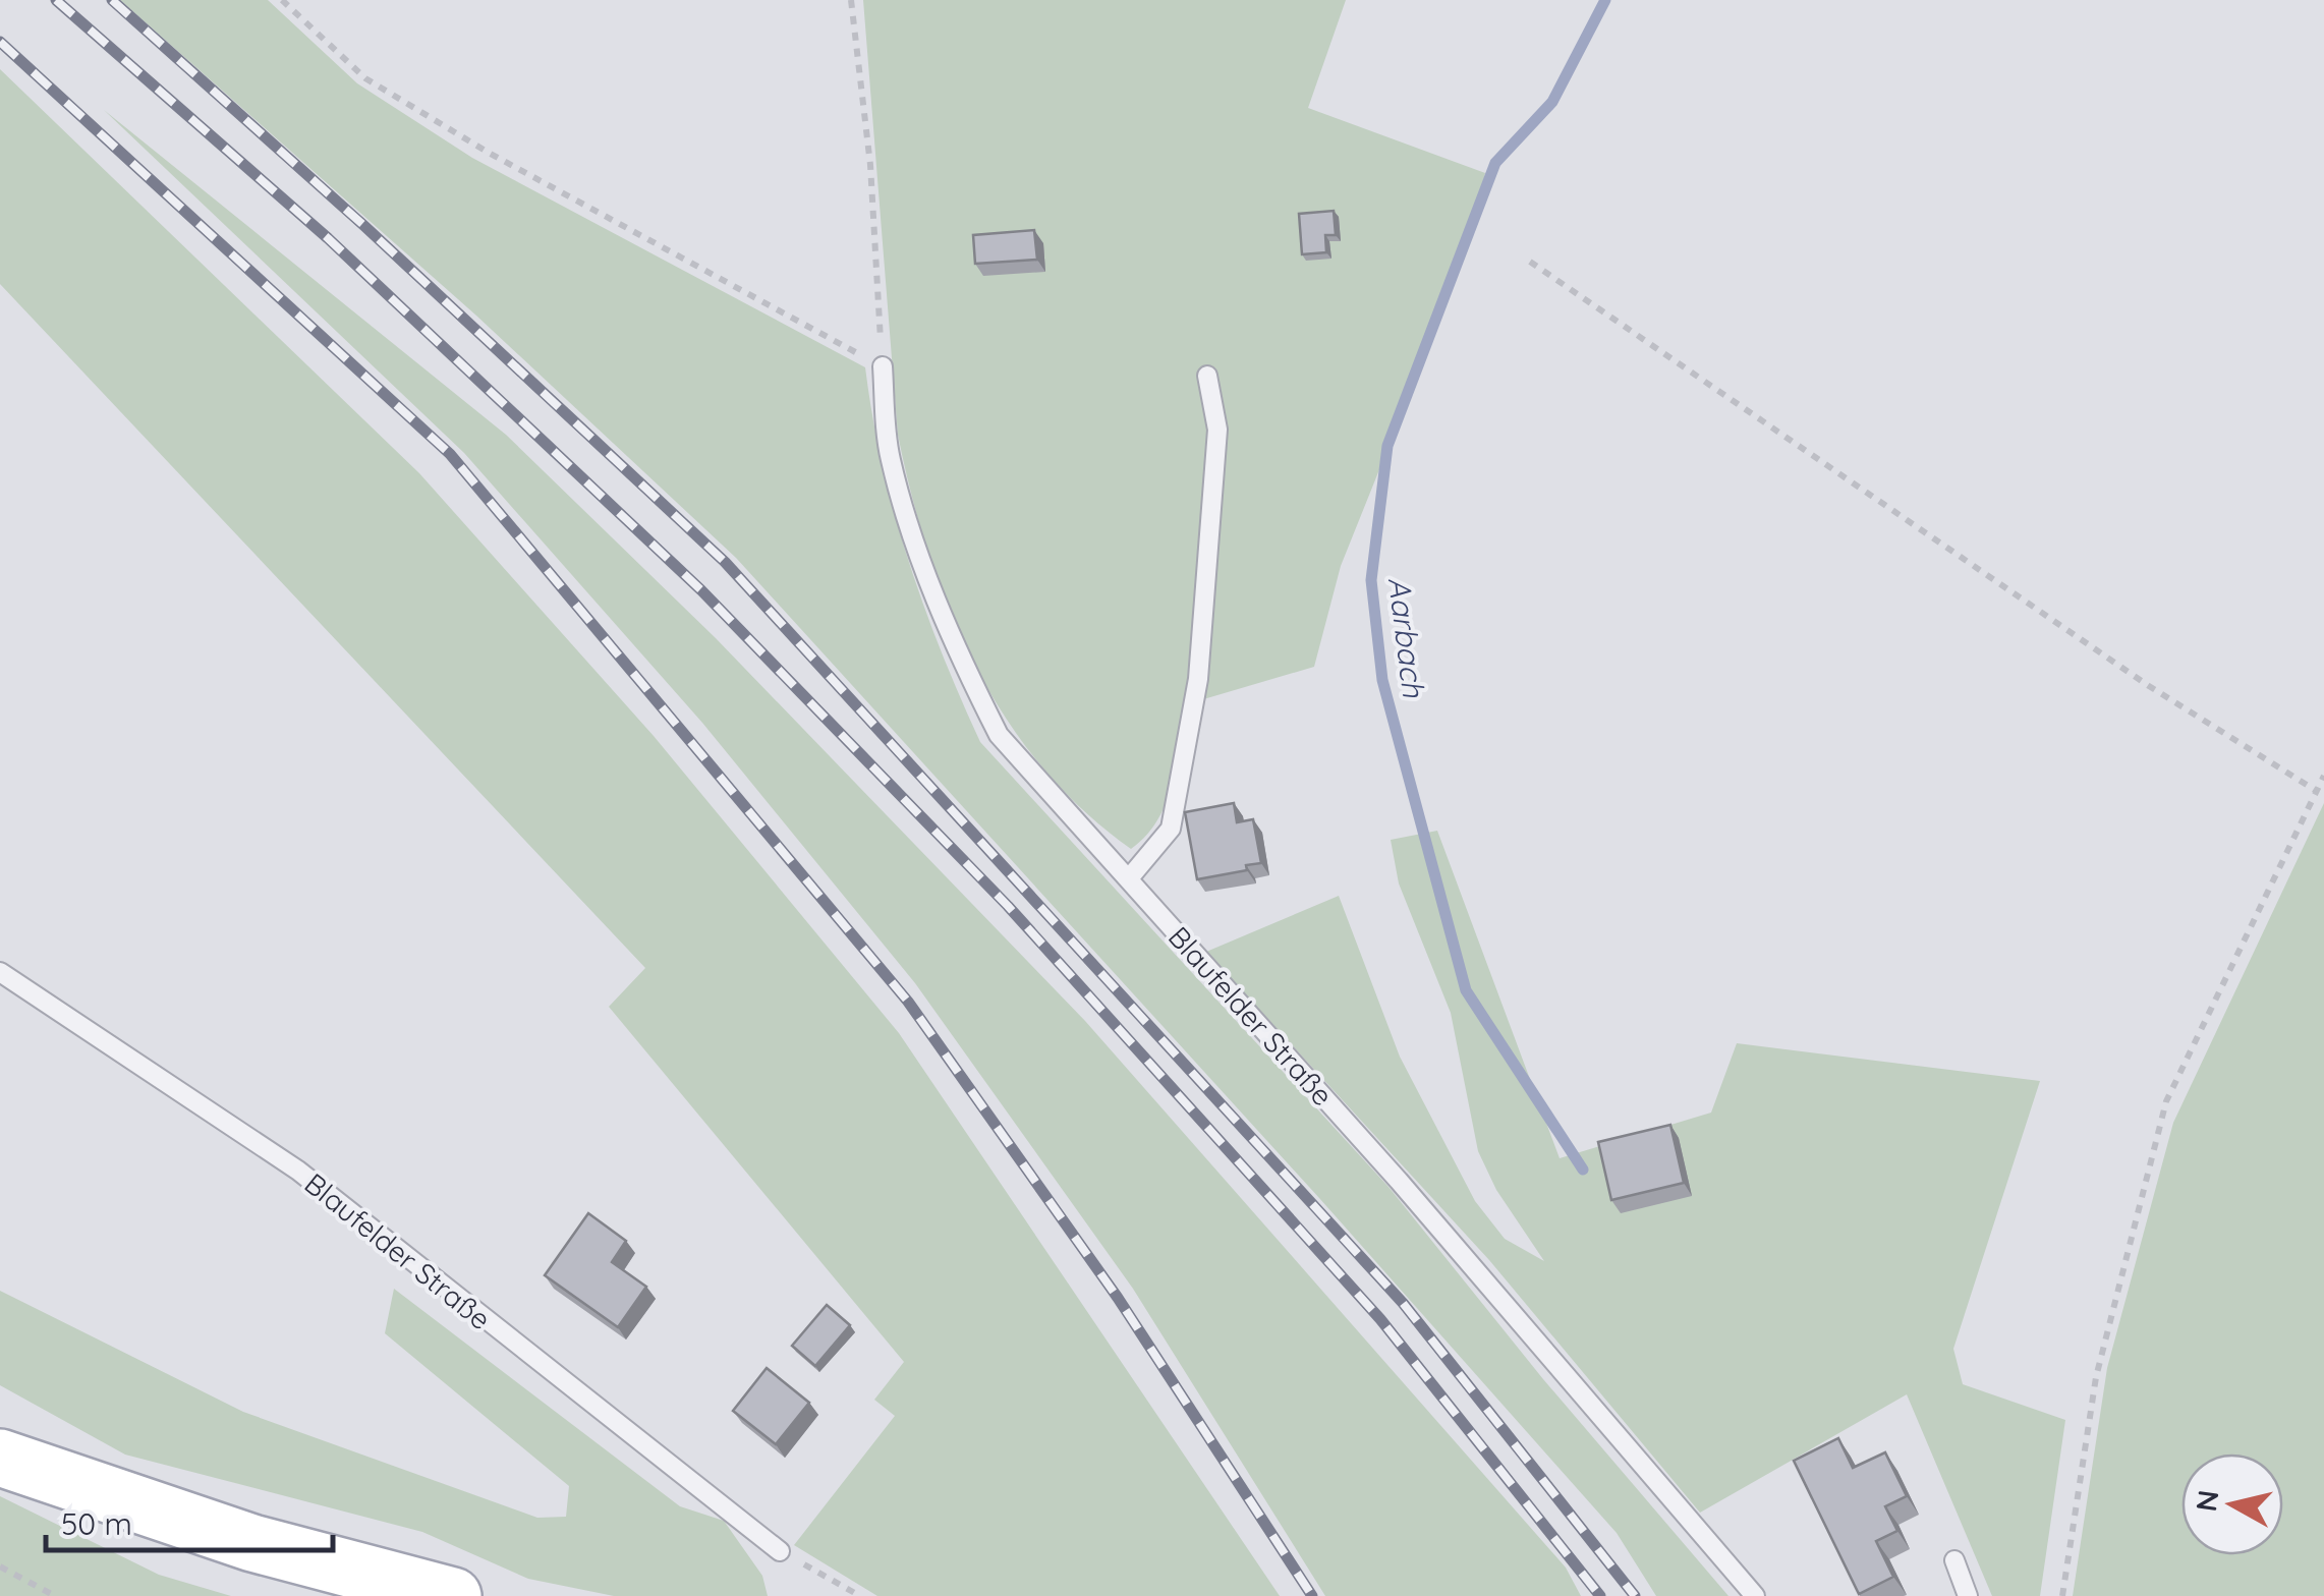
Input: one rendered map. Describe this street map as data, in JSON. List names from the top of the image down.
{
  "streets": {
    "lane": ["Blaufelder Straße"]
  },
  "water": ["Aarbach"],
  "scale_bar": "50 m",
  "north": "left"
}
